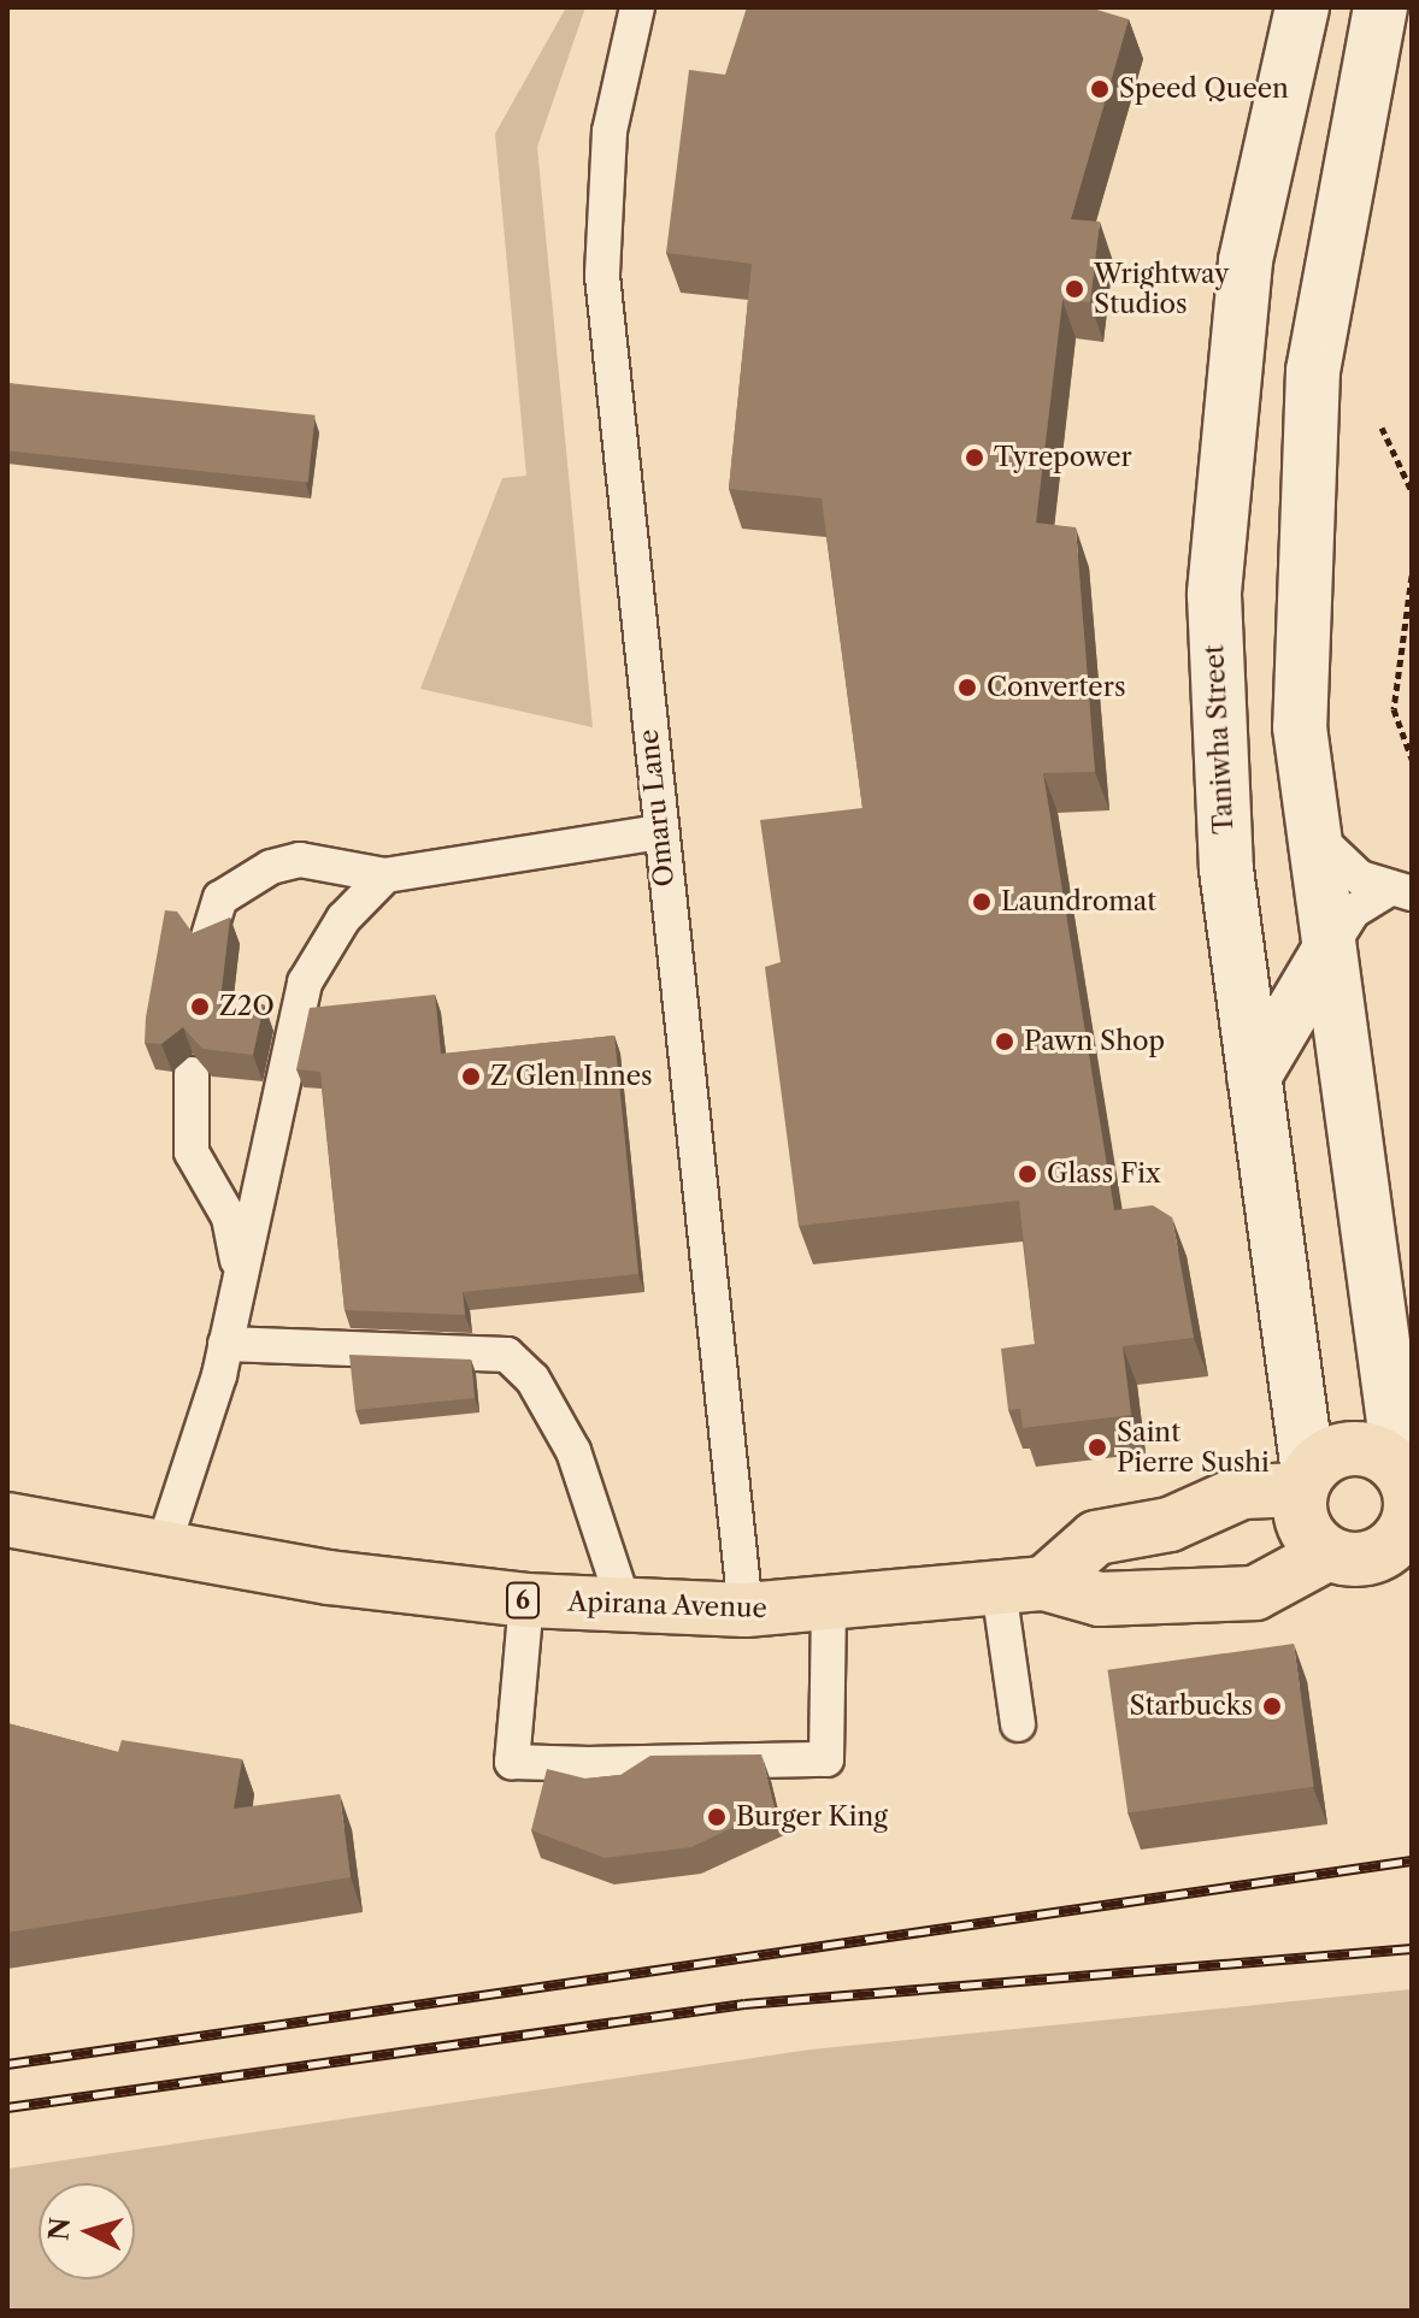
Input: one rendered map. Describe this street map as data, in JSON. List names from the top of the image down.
{
  "streets": {
    "main road": ["Taniwha Street", "6", "Apirana Avenue"],
    "lane": ["Omaru Lane"]
  },
  "crossings": [
    ["Taniwha Street", "Apirana Avenue"],
    ["Omaru Lane", "Apirana Avenue"]
  ],
  "places": [
    "Speed Queen",
    "Wrightway Studios",
    "Tyrepower",
    "Converters",
    "Laundromat",
    "Z2O",
    "Pawn Shop",
    "Z Glen Innes",
    "Glass Fix",
    "Saint Pierre Sushi",
    "Starbucks",
    "Burger King"
  ],
  "north": "left"
}
